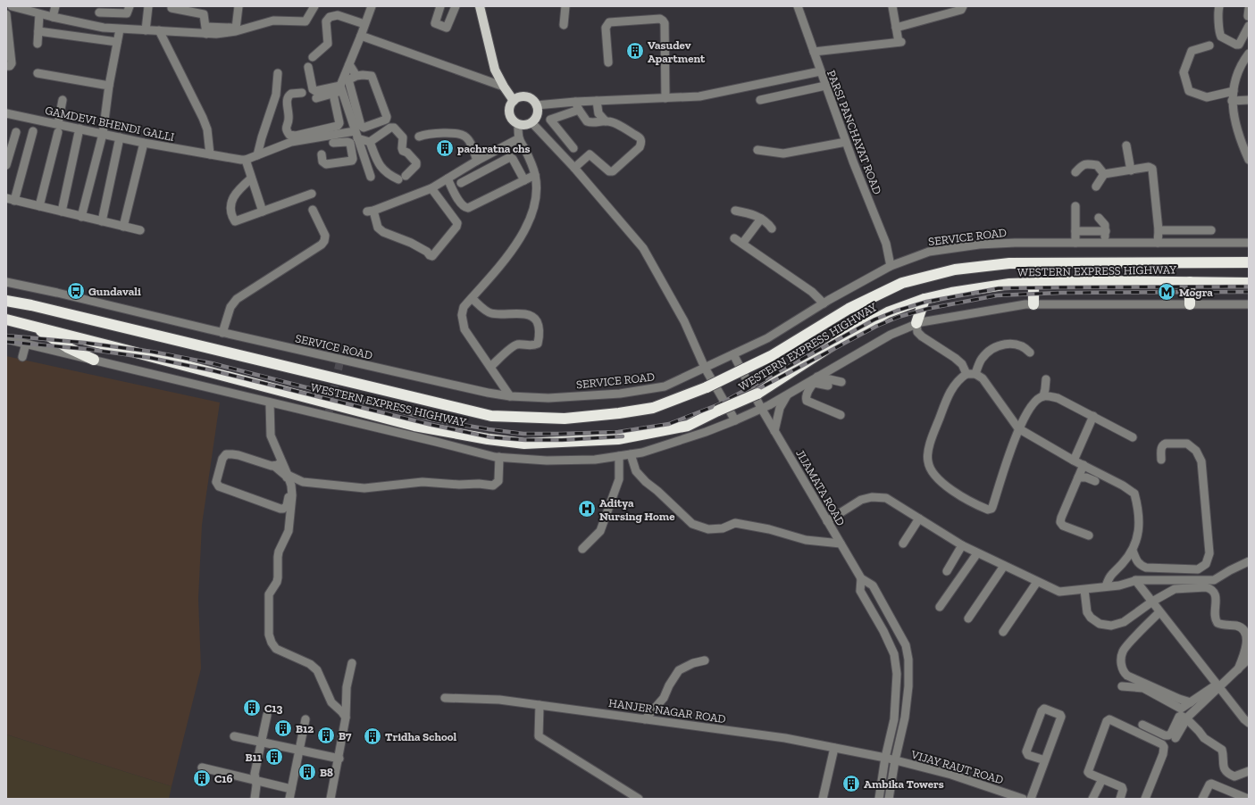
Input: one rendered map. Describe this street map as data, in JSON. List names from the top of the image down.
{
  "streets": {
    "highway": ["WESTERN EXPRESS HIGHWAY"],
    "street": [
      "GAMDEVI BHENDI GALLI",
      "PARSI PANCHAYAT ROAD",
      "SERVICE ROAD",
      "JIJAMATA ROAD",
      "HANJER NAGAR ROAD",
      "VIJAY RAUT ROAD"
    ]
  },
  "crossings": [
    ["PARSI PANCHAYAT ROAD", "SERVICE ROAD"],
    ["SERVICE ROAD", "JIJAMATA ROAD"],
    ["JIJAMATA ROAD", "HANJER NAGAR ROAD"],
    ["JIJAMATA ROAD", "VIJAY RAUT ROAD"],
    ["HANJER NAGAR ROAD", "VIJAY RAUT ROAD"]
  ],
  "places": {
    "building": [
      "Vasudev Apartment",
      "pachratna chs",
      "C13",
      "B12",
      "B7",
      "Tridha School",
      "B11",
      "B8",
      "C16",
      "Ambika Towers"
    ],
    "bus stop": ["Gundavali"],
    "metro station": ["Mogra"],
    "hospital": ["Aditya Nursing Home"]
  }
}
